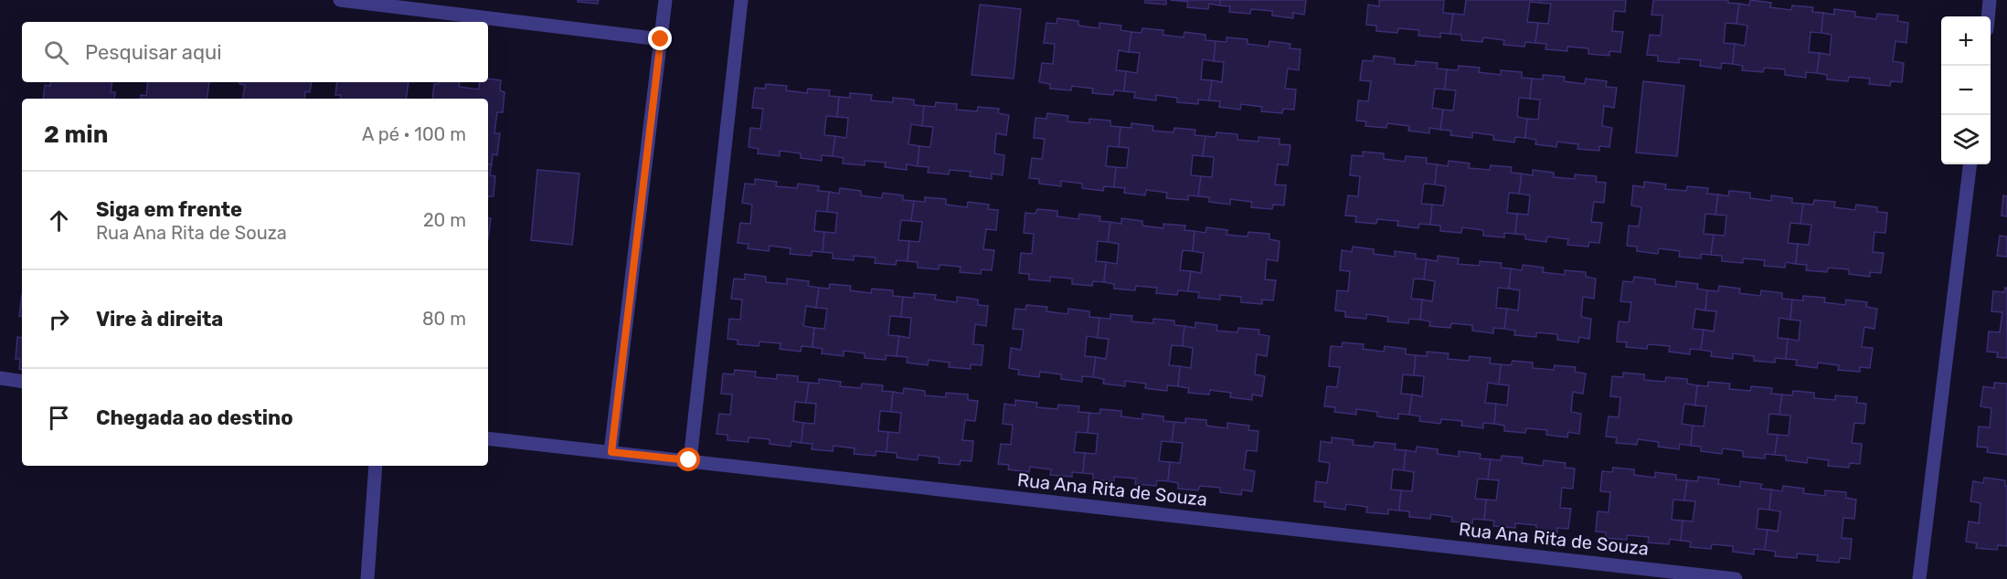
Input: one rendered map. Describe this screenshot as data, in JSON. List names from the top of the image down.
{
  "streets": {
    "street": ["Rua Ana Rita de Souza"]
  },
  "page": {
    "map_buttons": ["+", "−"],
    "search": "Pesquisar aqui",
    "heading": ["2 min", "A pé · 100 m"],
    "list": [
      ["Siga em frente", "Rua Ana Rita de Souza", "20 m"],
      ["Vire à direita", "80 m"],
      "Chegada ao destino"
    ]
  }
}
